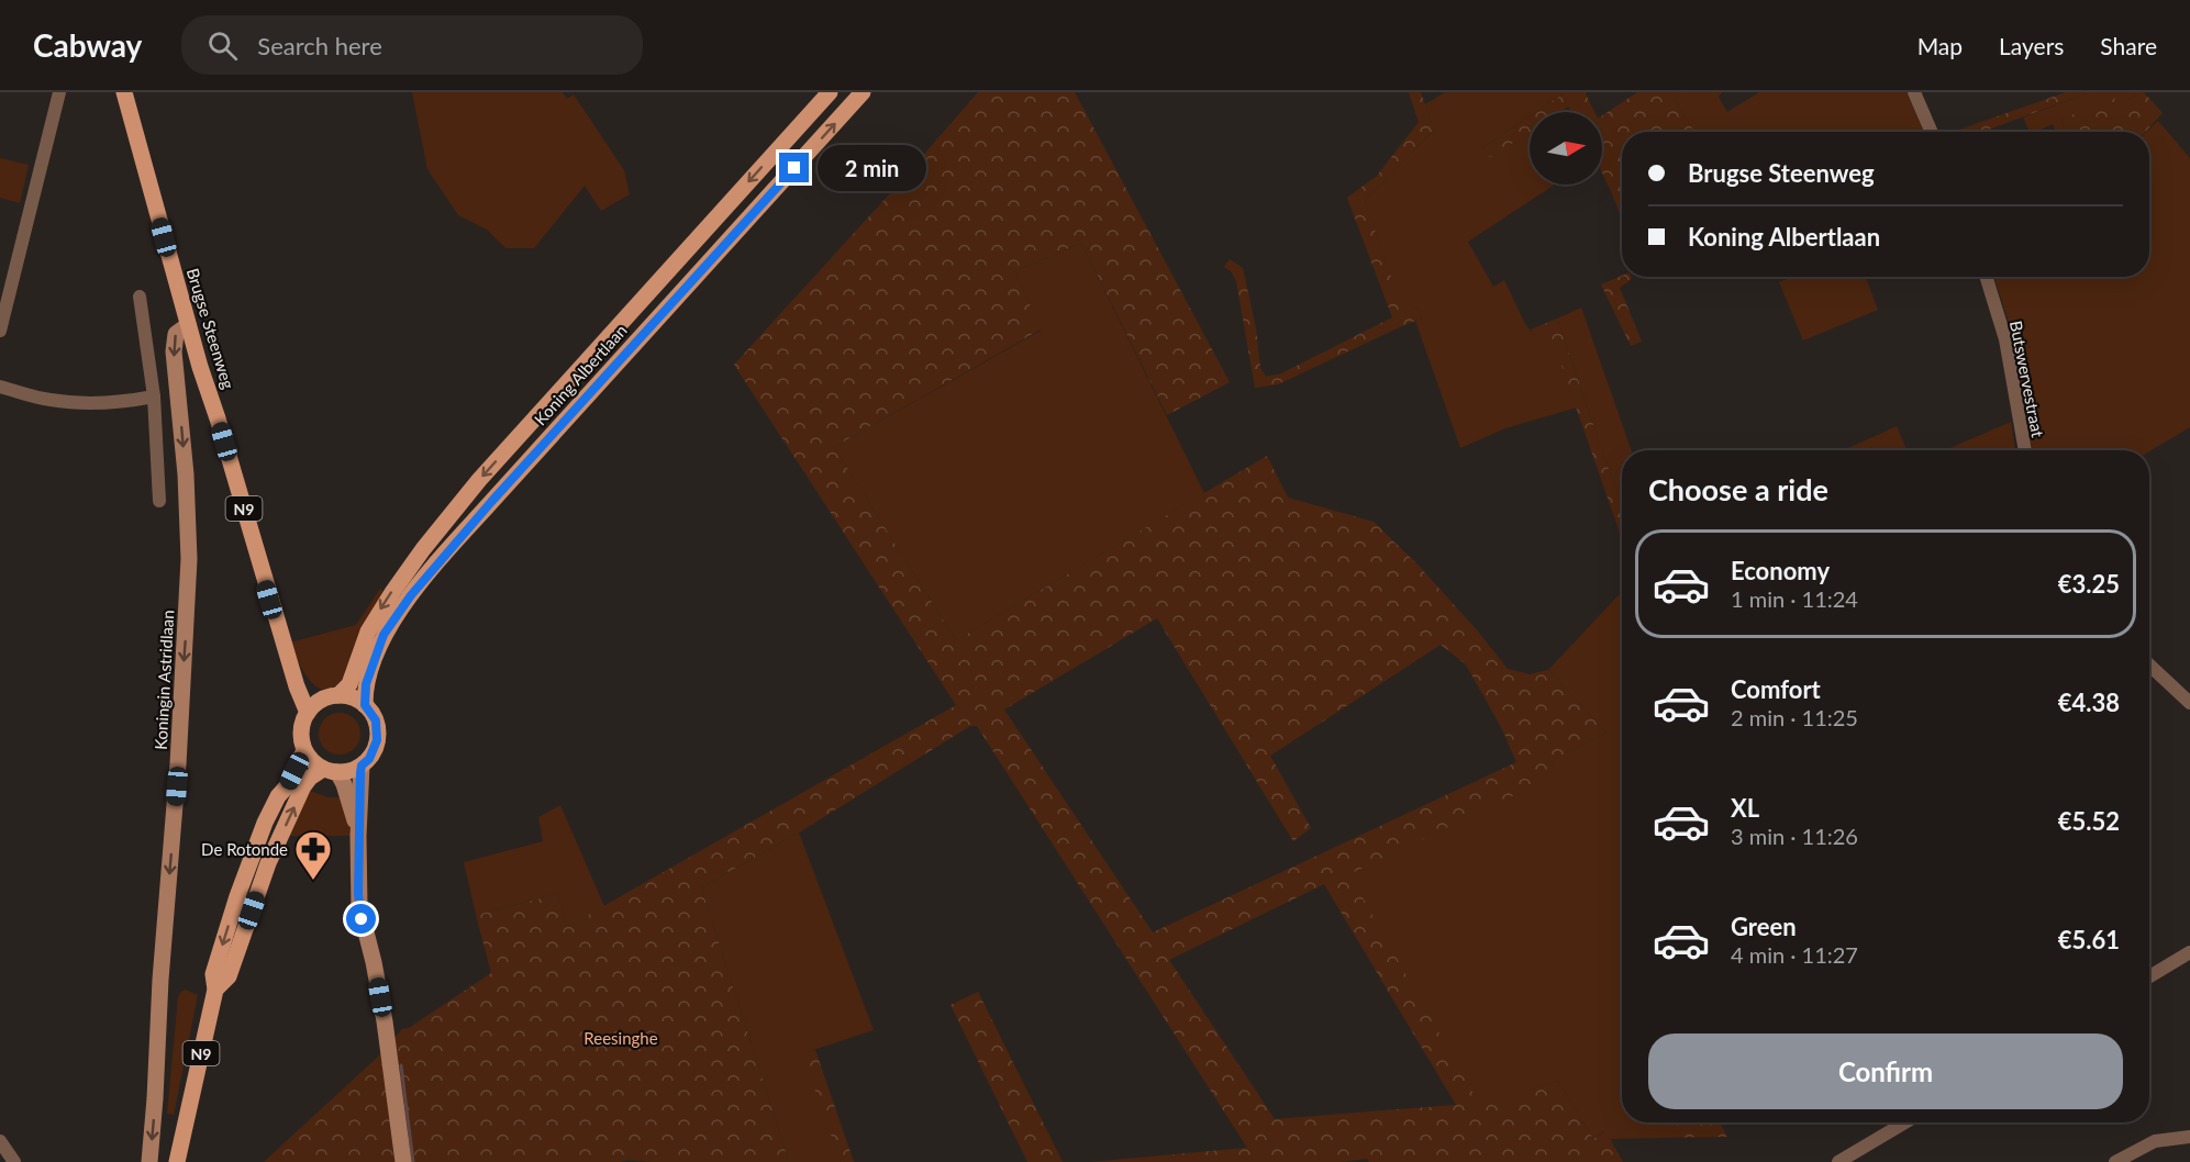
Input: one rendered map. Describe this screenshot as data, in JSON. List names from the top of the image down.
{
  "streets": {
    "main road": [
      "Brugse Steenweg",
      "Koning Albertlaan",
      "N9",
      "Koningin Astridlaan"
    ],
    "street": ["Butswervestraat"]
  },
  "crossings": [
    ["Brugse Steenweg", "Koning Albertlaan"],
    ["Brugse Steenweg", "N9"],
    ["Brugse Steenweg", "Koningin Astridlaan"],
    ["Koning Albertlaan", "N9"]
  ],
  "parks": ["Reesinghe"],
  "places": {
    "pharmacy": ["De Rotonde"]
  },
  "north": "right",
  "page": {
    "header": "Cabway",
    "search": "Search here",
    "nav": ["Map", "Layers", "Share"],
    "banner": ["Brugse Steenweg", "Koning Albertlaan"],
    "bubble": "2 min",
    "heading": "Choose a ride",
    "list": [
      {
        "name": "Economy",
        "note": "1 min · 11:24",
        "value": "€3.25"
      },
      {
        "name": "Comfort",
        "note": "2 min · 11:25",
        "value": "€4.38"
      },
      {
        "name": "XL",
        "note": "3 min · 11:26",
        "value": "€5.52"
      },
      {
        "name": "Green",
        "note": "4 min · 11:27",
        "value": "€5.61"
      }
    ],
    "buttons": "Confirm"
  }
}
